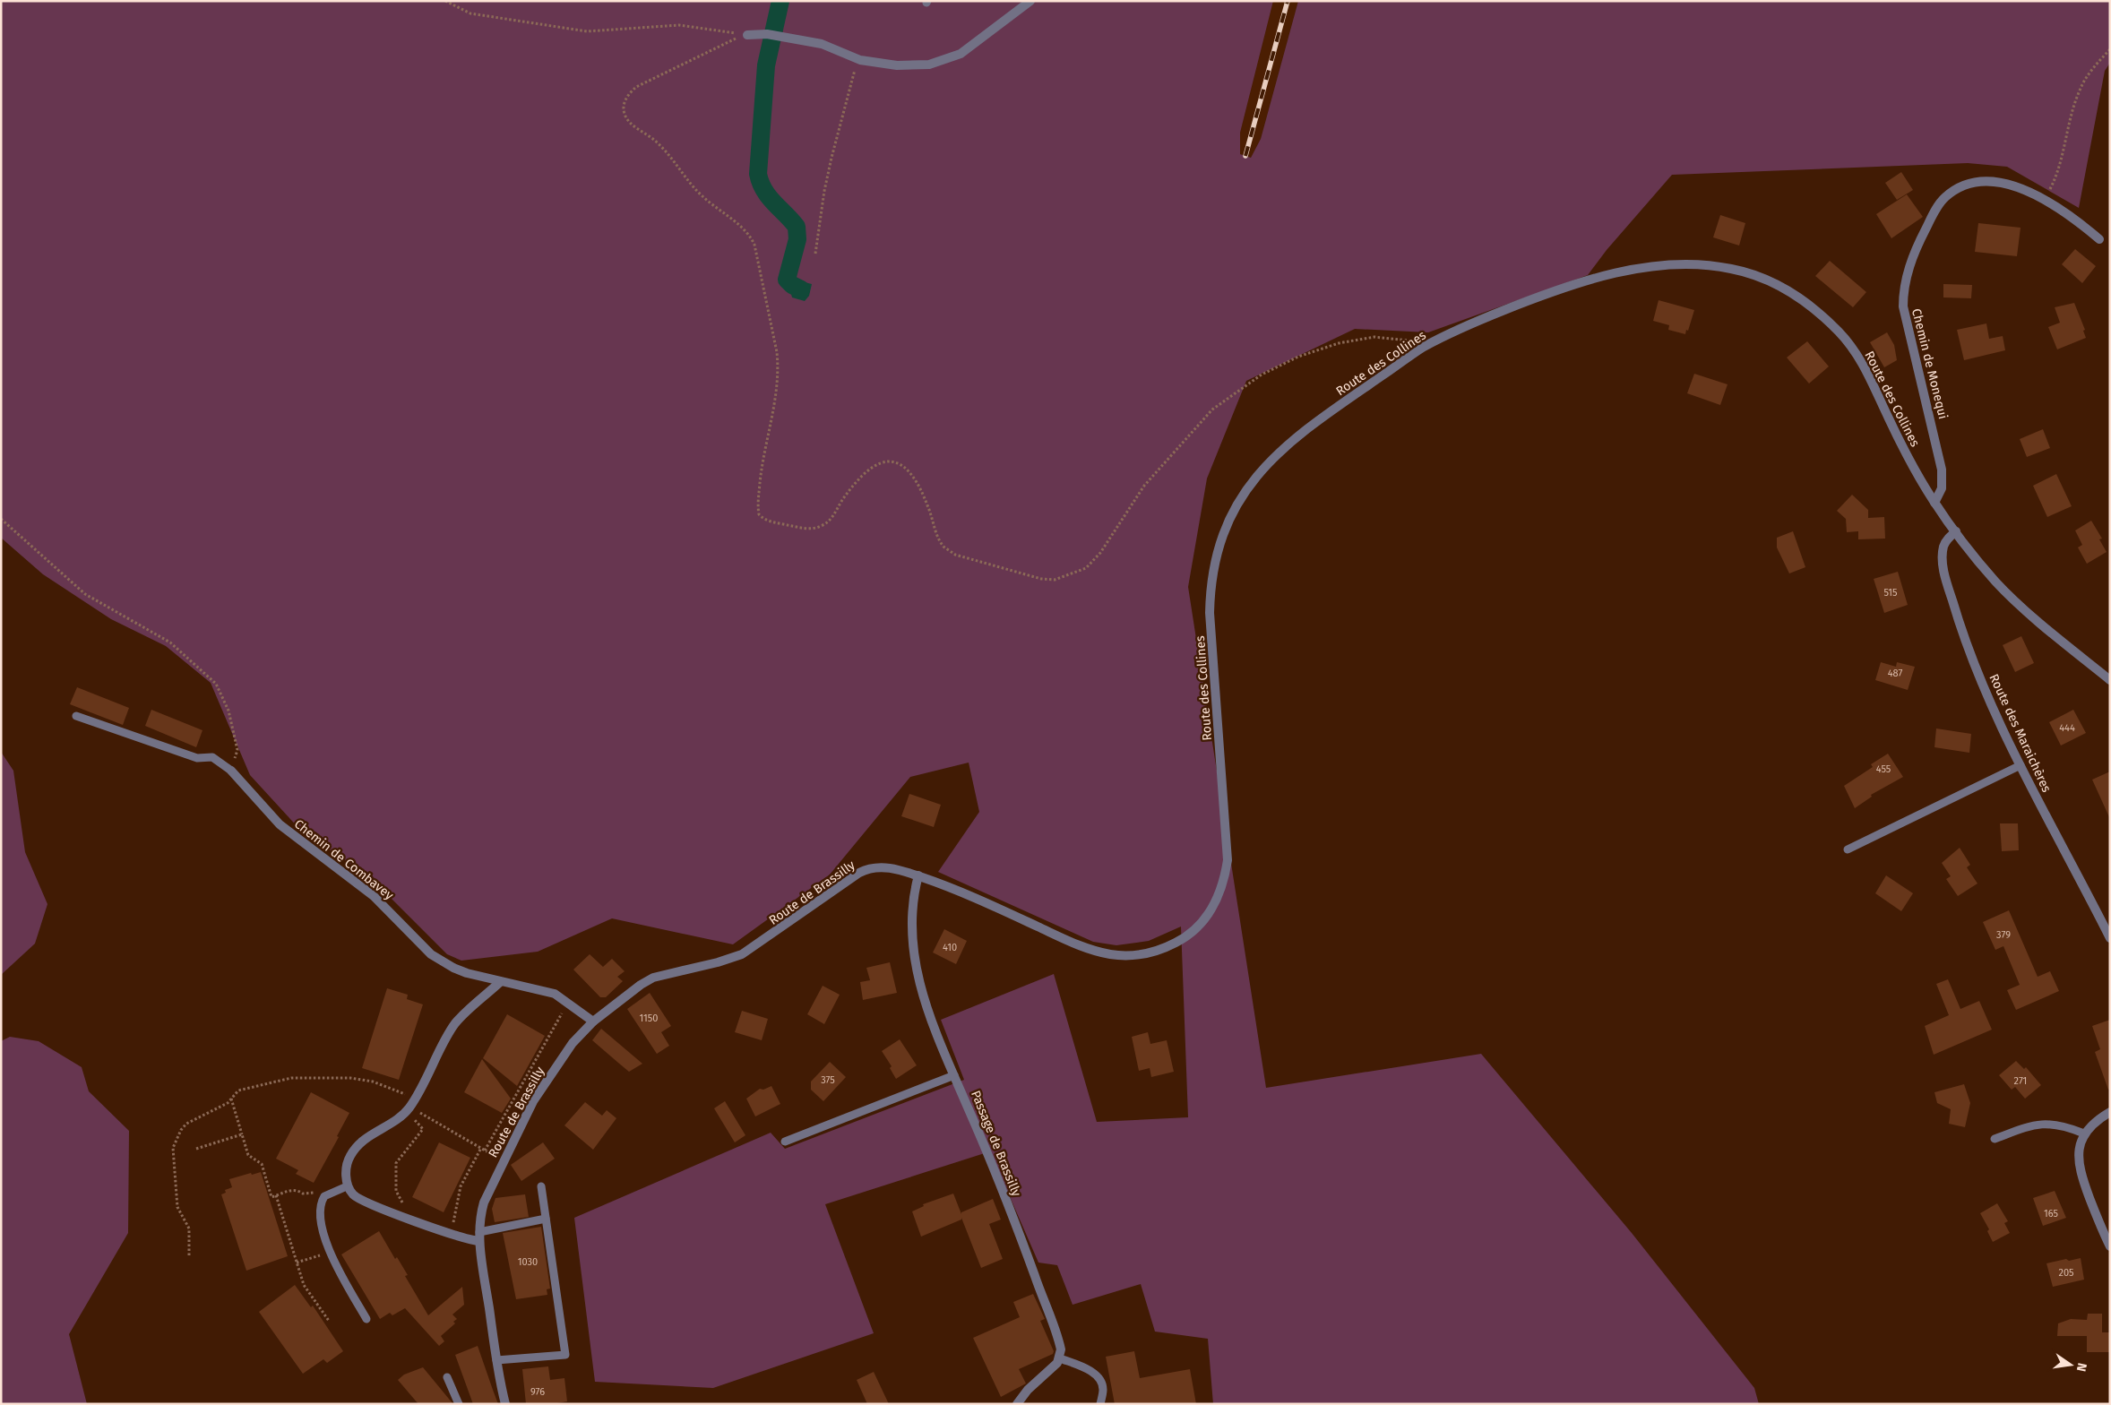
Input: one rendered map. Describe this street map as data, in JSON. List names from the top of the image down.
{
  "streets": {
    "street": [
      "Route des Collines",
      "Chemin de Monequi",
      "Route des Maraichères",
      "Chemin de Combavey",
      "Route de Brassilly",
      "Passage de Brassilly"
    ]
  },
  "crossings": [
    ["Route des Collines", "Chemin de Monequi"],
    ["Route des Collines", "Route des Maraichères"],
    ["Route des Collines", "Route de Brassilly"],
    ["Route des Collines", "Passage de Brassilly"],
    ["Chemin de Combavey", "Route de Brassilly"],
    ["Route de Brassilly", "Passage de Brassilly"]
  ],
  "house_numbers": [
    "515",
    "487",
    "444",
    "455",
    "379",
    "410",
    "1150",
    "375",
    "271",
    "165",
    "1030",
    "205",
    "976"
  ],
  "north": "right"
}
